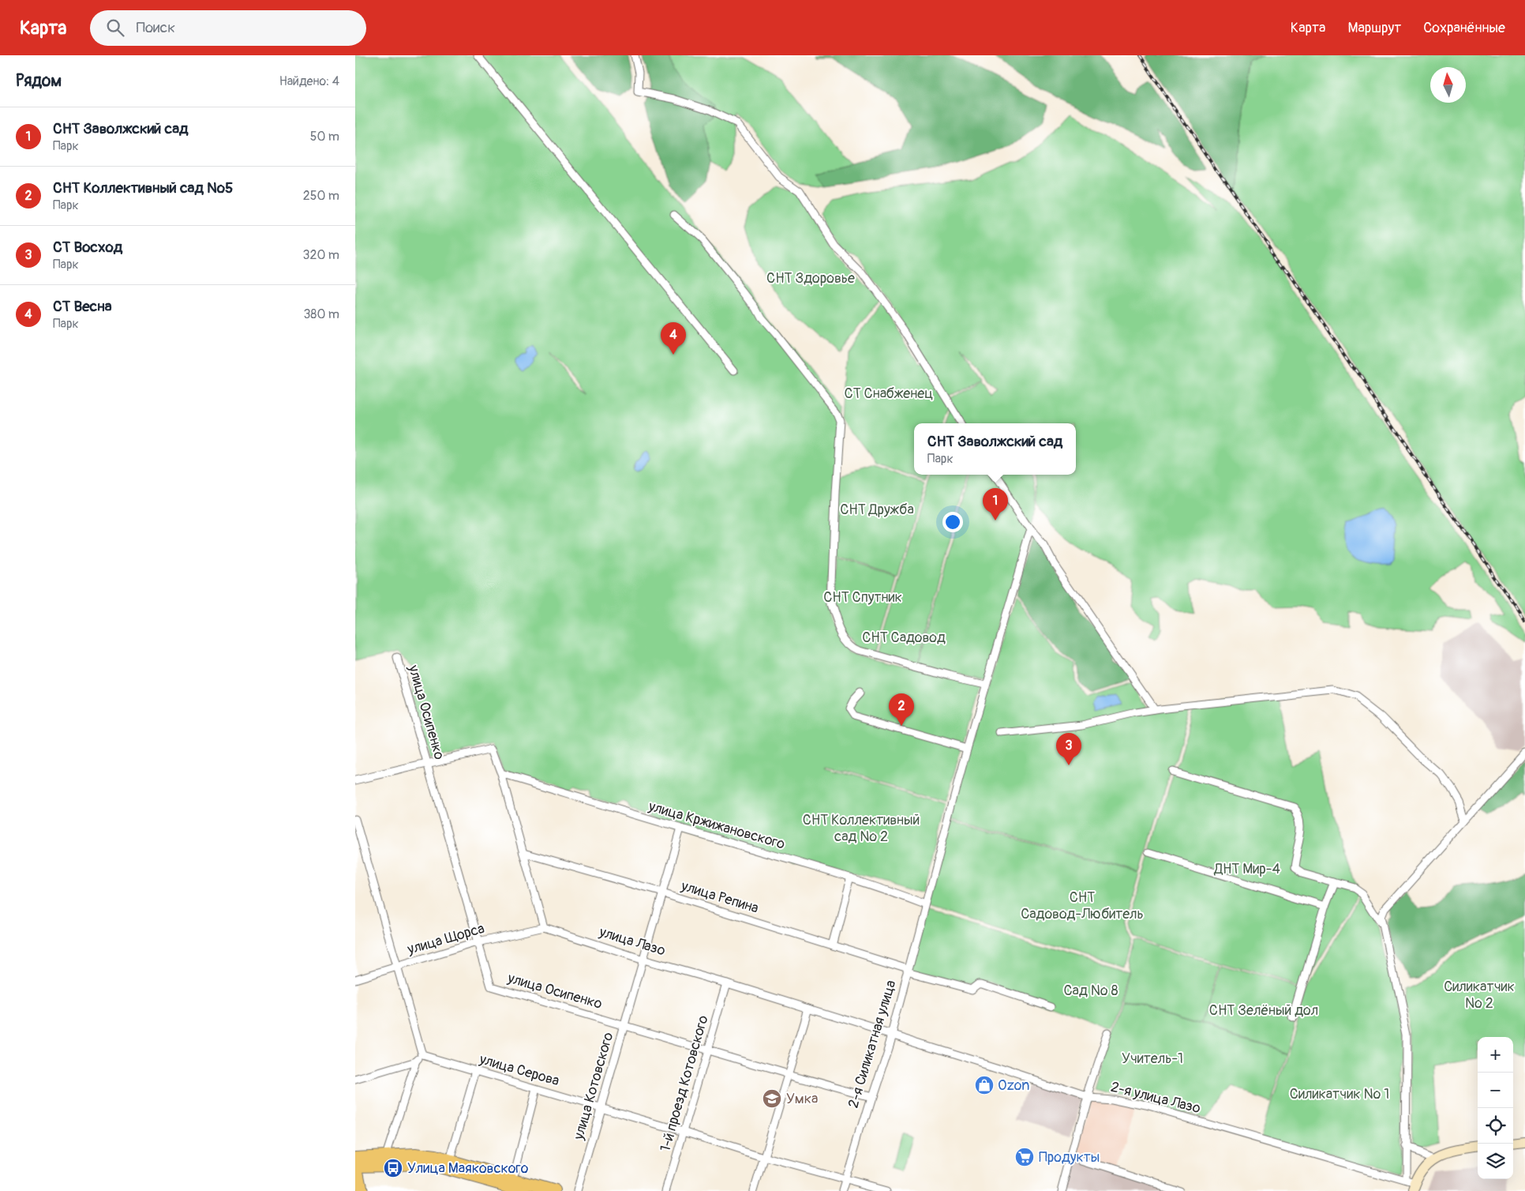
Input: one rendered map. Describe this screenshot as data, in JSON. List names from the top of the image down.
{
  "streets": {
    "street": [
      "улица Осипенко",
      "улица Кржижановского",
      "улица Репина",
      "улица Щорса",
      "улица Лазо",
      "2-я Силикатная улица",
      "улица Серова",
      "1-й проезд Котовского",
      "улица Котовского",
      "2-я улица Лазо"
    ]
  },
  "crossings": [
    ["улица Осипенко", "улица Щорса"],
    ["улица Осипенко", "2-я Силикатная улица"],
    ["улица Осипенко", "1-й проезд Котовского"],
    ["улица Осипенко", "улица Котовского"],
    ["улица Кржижановского", "2-я Силикатная улица"],
    ["улица Кржижановского", "улица Котовского"],
    ["улица Репина", "2-я Силикатная улица"],
    ["улица Репина", "улица Котовского"],
    ["улица Щорса", "улица Лазо"],
    ["улица Лазо", "2-я Силикатная улица"],
    ["улица Лазо", "1-й проезд Котовского"],
    ["улица Лазо", "улица Котовского"],
    ["улица Лазо", "2-я улица Лазо"],
    ["2-я Силикатная улица", "улица Серова"],
    ["2-я Силикатная улица", "2-я улица Лазо"],
    ["улица Серова", "1-й проезд Котовского"],
    ["улица Серова", "улица Котовского"]
  ],
  "parks": [
    "СНТ Здоровье",
    "СТ Снабженец",
    "СНТ Дружба",
    "СНТ Спутник",
    "СНТ Садовод",
    "СНТ Коллективный сад № 2",
    "ДНТ Мир-4",
    "СНТ Садовод-Любитель",
    "Силикатчик № 2",
    "Сад № 8",
    "СНТ Зелёный дол",
    "Учитель-1",
    "Силикатчик № 1"
  ],
  "places": {
    "shop": ["Ozon"],
    "school or university": ["Умка"],
    "supermarket": ["Продукты"],
    "bus stop": ["Улица Маяковского"]
  },
  "north": "top",
  "page": {
    "header": "Карта",
    "search": "Поиск",
    "nav": ["Карта", "Маршрут", "Сохранённые"],
    "heading": ["Рядом", "Найдено: 4"],
    "list": [
      {
        "mark": "1",
        "name": "СНТ Заволжский сад",
        "note": "Парк",
        "value": "50 m"
      },
      {
        "mark": "2",
        "name": "СНТ Коллективный сад №5",
        "note": "Парк",
        "value": "250 m"
      },
      {
        "mark": "3",
        "name": "СТ Восход",
        "note": "Парк",
        "value": "320 m"
      },
      {
        "mark": "4",
        "name": "СТ Весна",
        "note": "Парк",
        "value": "380 m"
      }
    ],
    "pins": [
      "4",
      "1",
      "2",
      "3"
    ],
    "popup": ["СНТ Заволжский сад", "Парк"],
    "map_buttons": ["+", "−"]
  }
}
